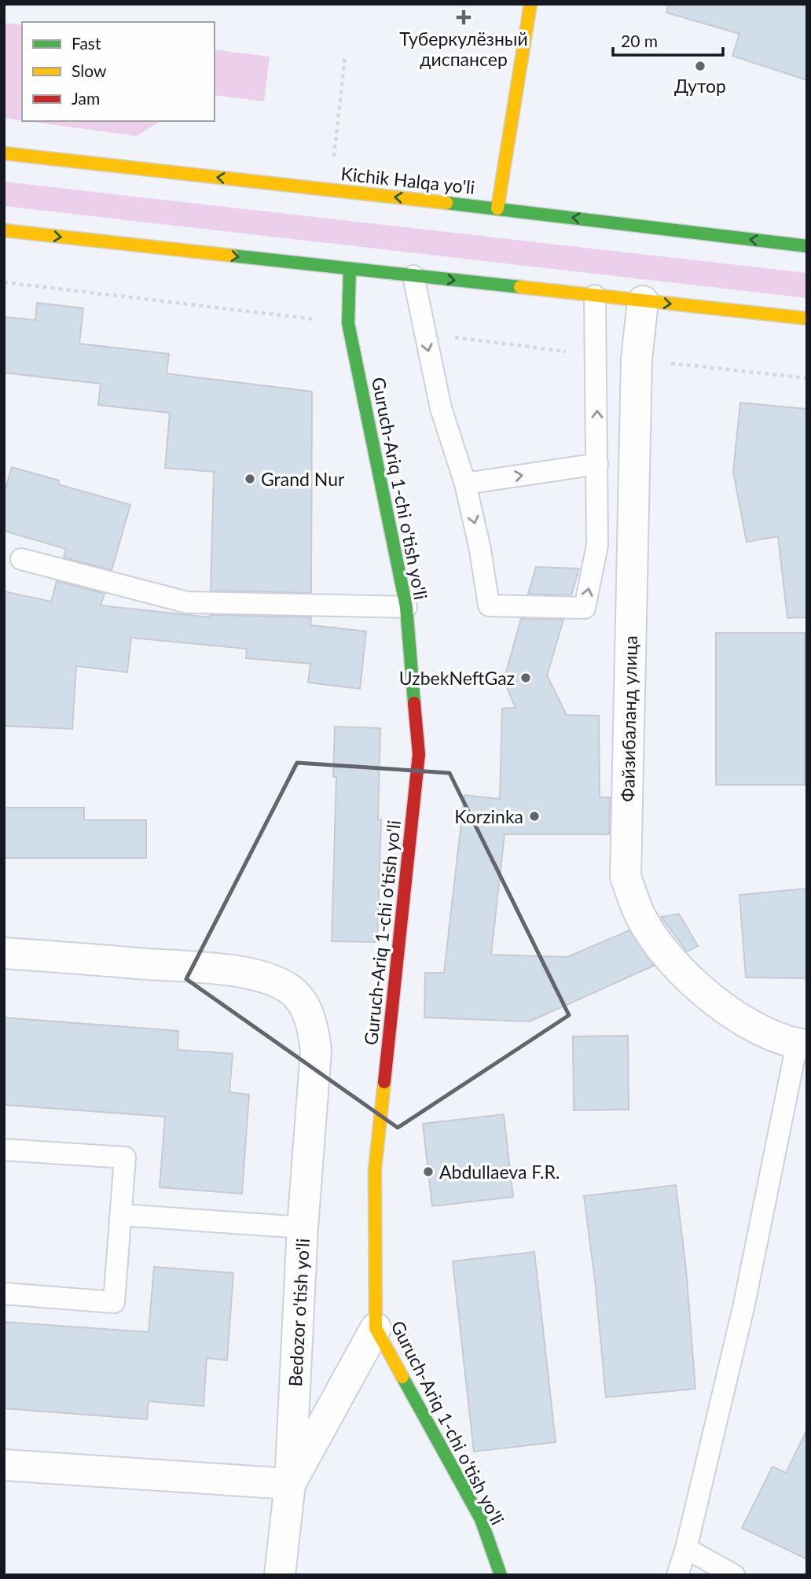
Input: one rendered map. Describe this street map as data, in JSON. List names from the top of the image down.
{
  "streets": {
    "main road": ["Kichik Halqa yo'li", "Guruch-Ariq 1-chi o'tish yo'li"],
    "street": ["Файзибаланд улица", "Bedozor o'tish yo'li"]
  },
  "places": {
    "health": ["Туберкулёзный диспансер"],
    "other": [
      "Дутор",
      "Grand Nur",
      "UzbekNeftGaz",
      "Korzinka",
      "Abdullaeva F.R."
    ]
  },
  "legend": ["Fast", "Slow", "Jam"],
  "scale_bar": "20 m"
}
